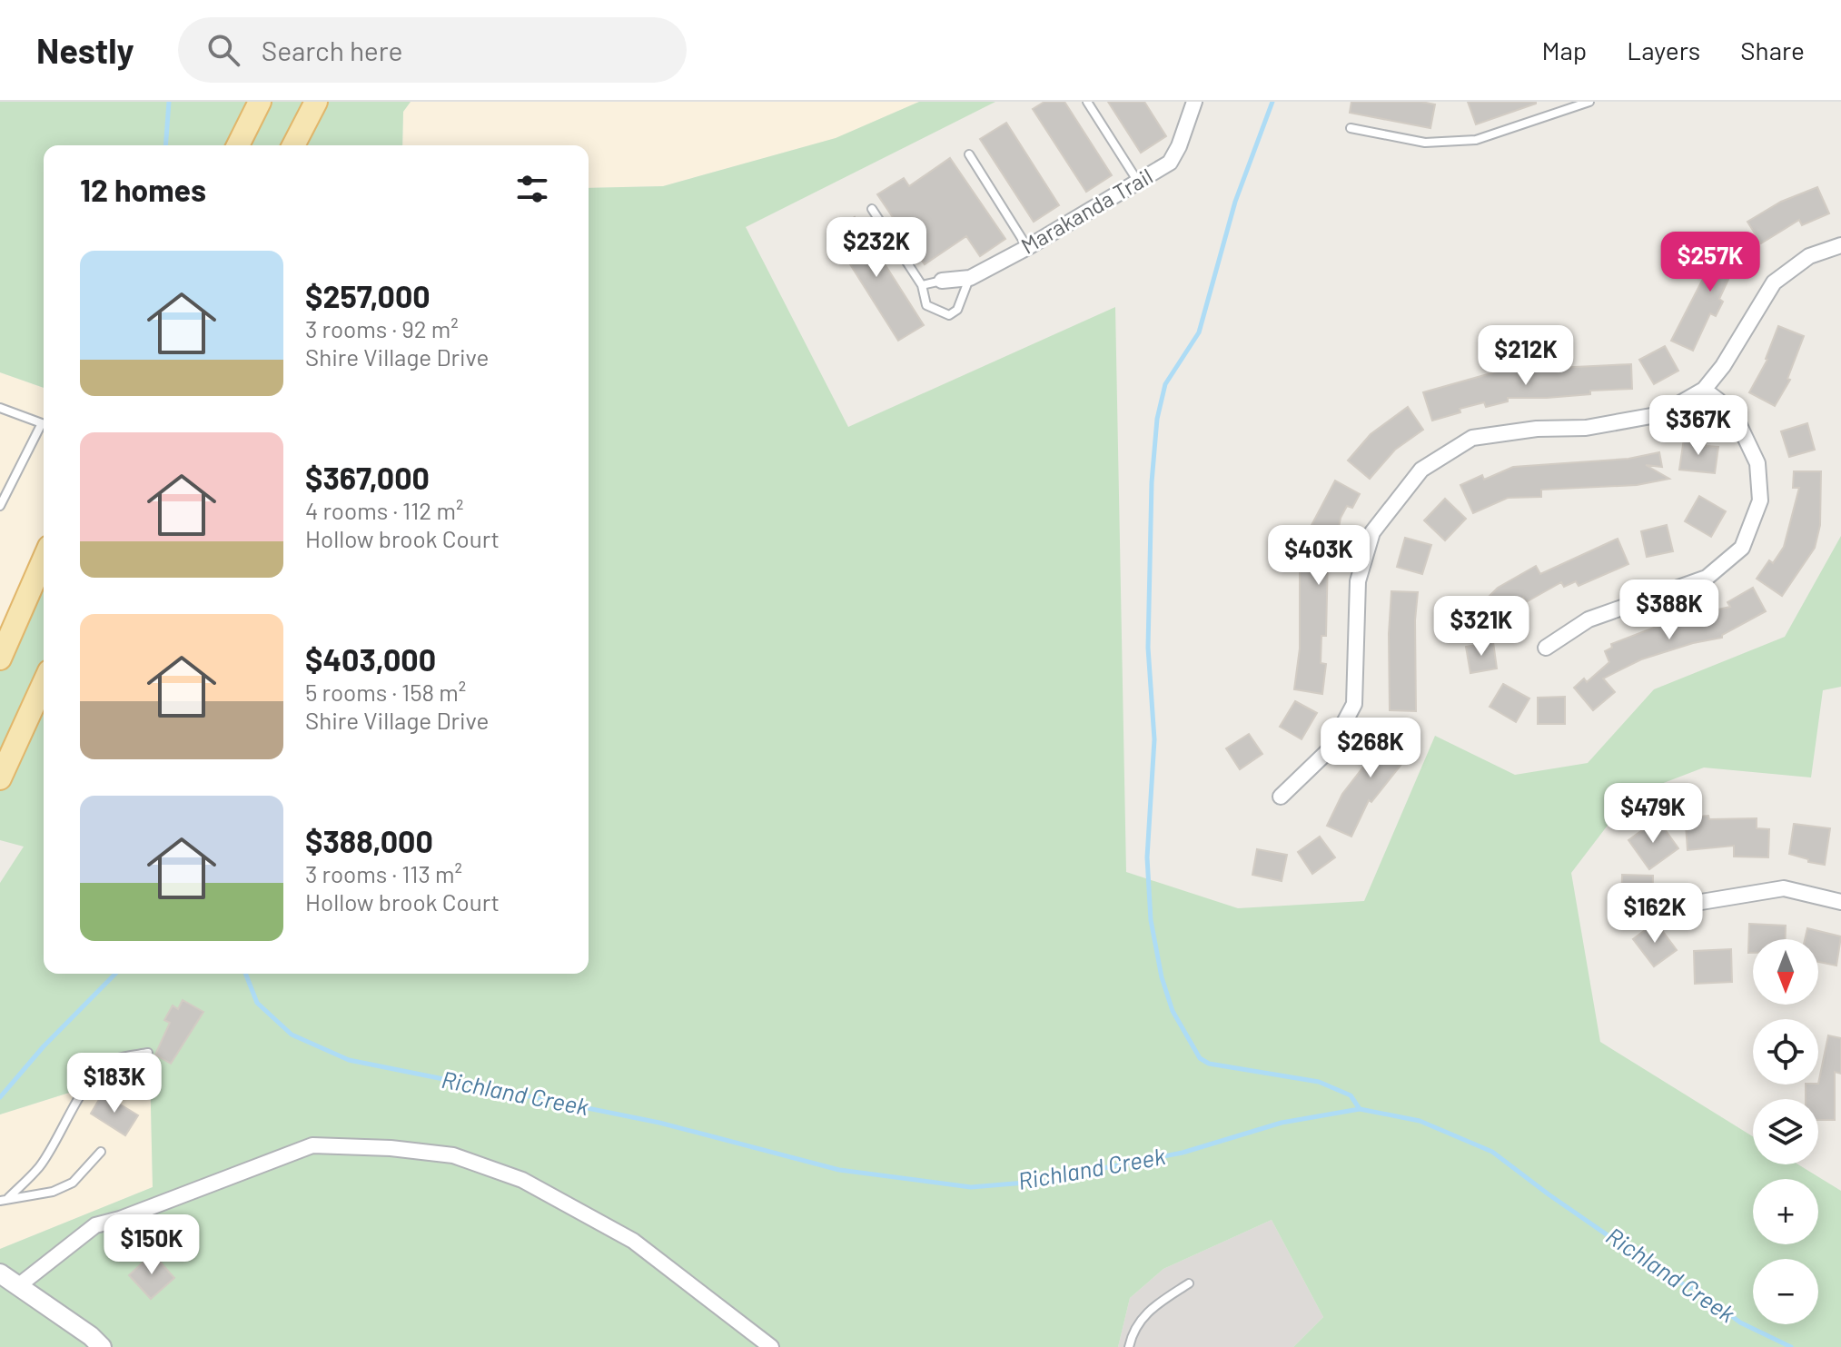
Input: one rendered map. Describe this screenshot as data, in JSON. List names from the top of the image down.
{
  "streets": {
    "street": ["Marakanda Trail"]
  },
  "water": ["Richland Creek"],
  "north": "bottom",
  "page": {
    "header": "Nestly",
    "search": "Search here",
    "nav": ["Map", "Layers", "Share"],
    "heading": "12 homes",
    "price": [
      "$232K",
      "$257K",
      "$212K",
      "$367K",
      "$403K",
      "$388K",
      "$321K",
      "$268K",
      "$479K",
      "$162K",
      "$183K",
      "$150K"
    ],
    "list": [
      {
        "name": "$257,000",
        "note": "3 rooms · 92 m² · Shire Village Drive"
      },
      {
        "name": "$367,000",
        "note": "4 rooms · 112 m² · Hollow brook Court"
      },
      {
        "name": "$403,000",
        "note": "5 rooms · 158 m² · Shire Village Drive"
      },
      {
        "name": "$388,000",
        "note": "3 rooms · 113 m² · Hollow brook Court"
      }
    ],
    "map_buttons": ["+", "−"]
  }
}
